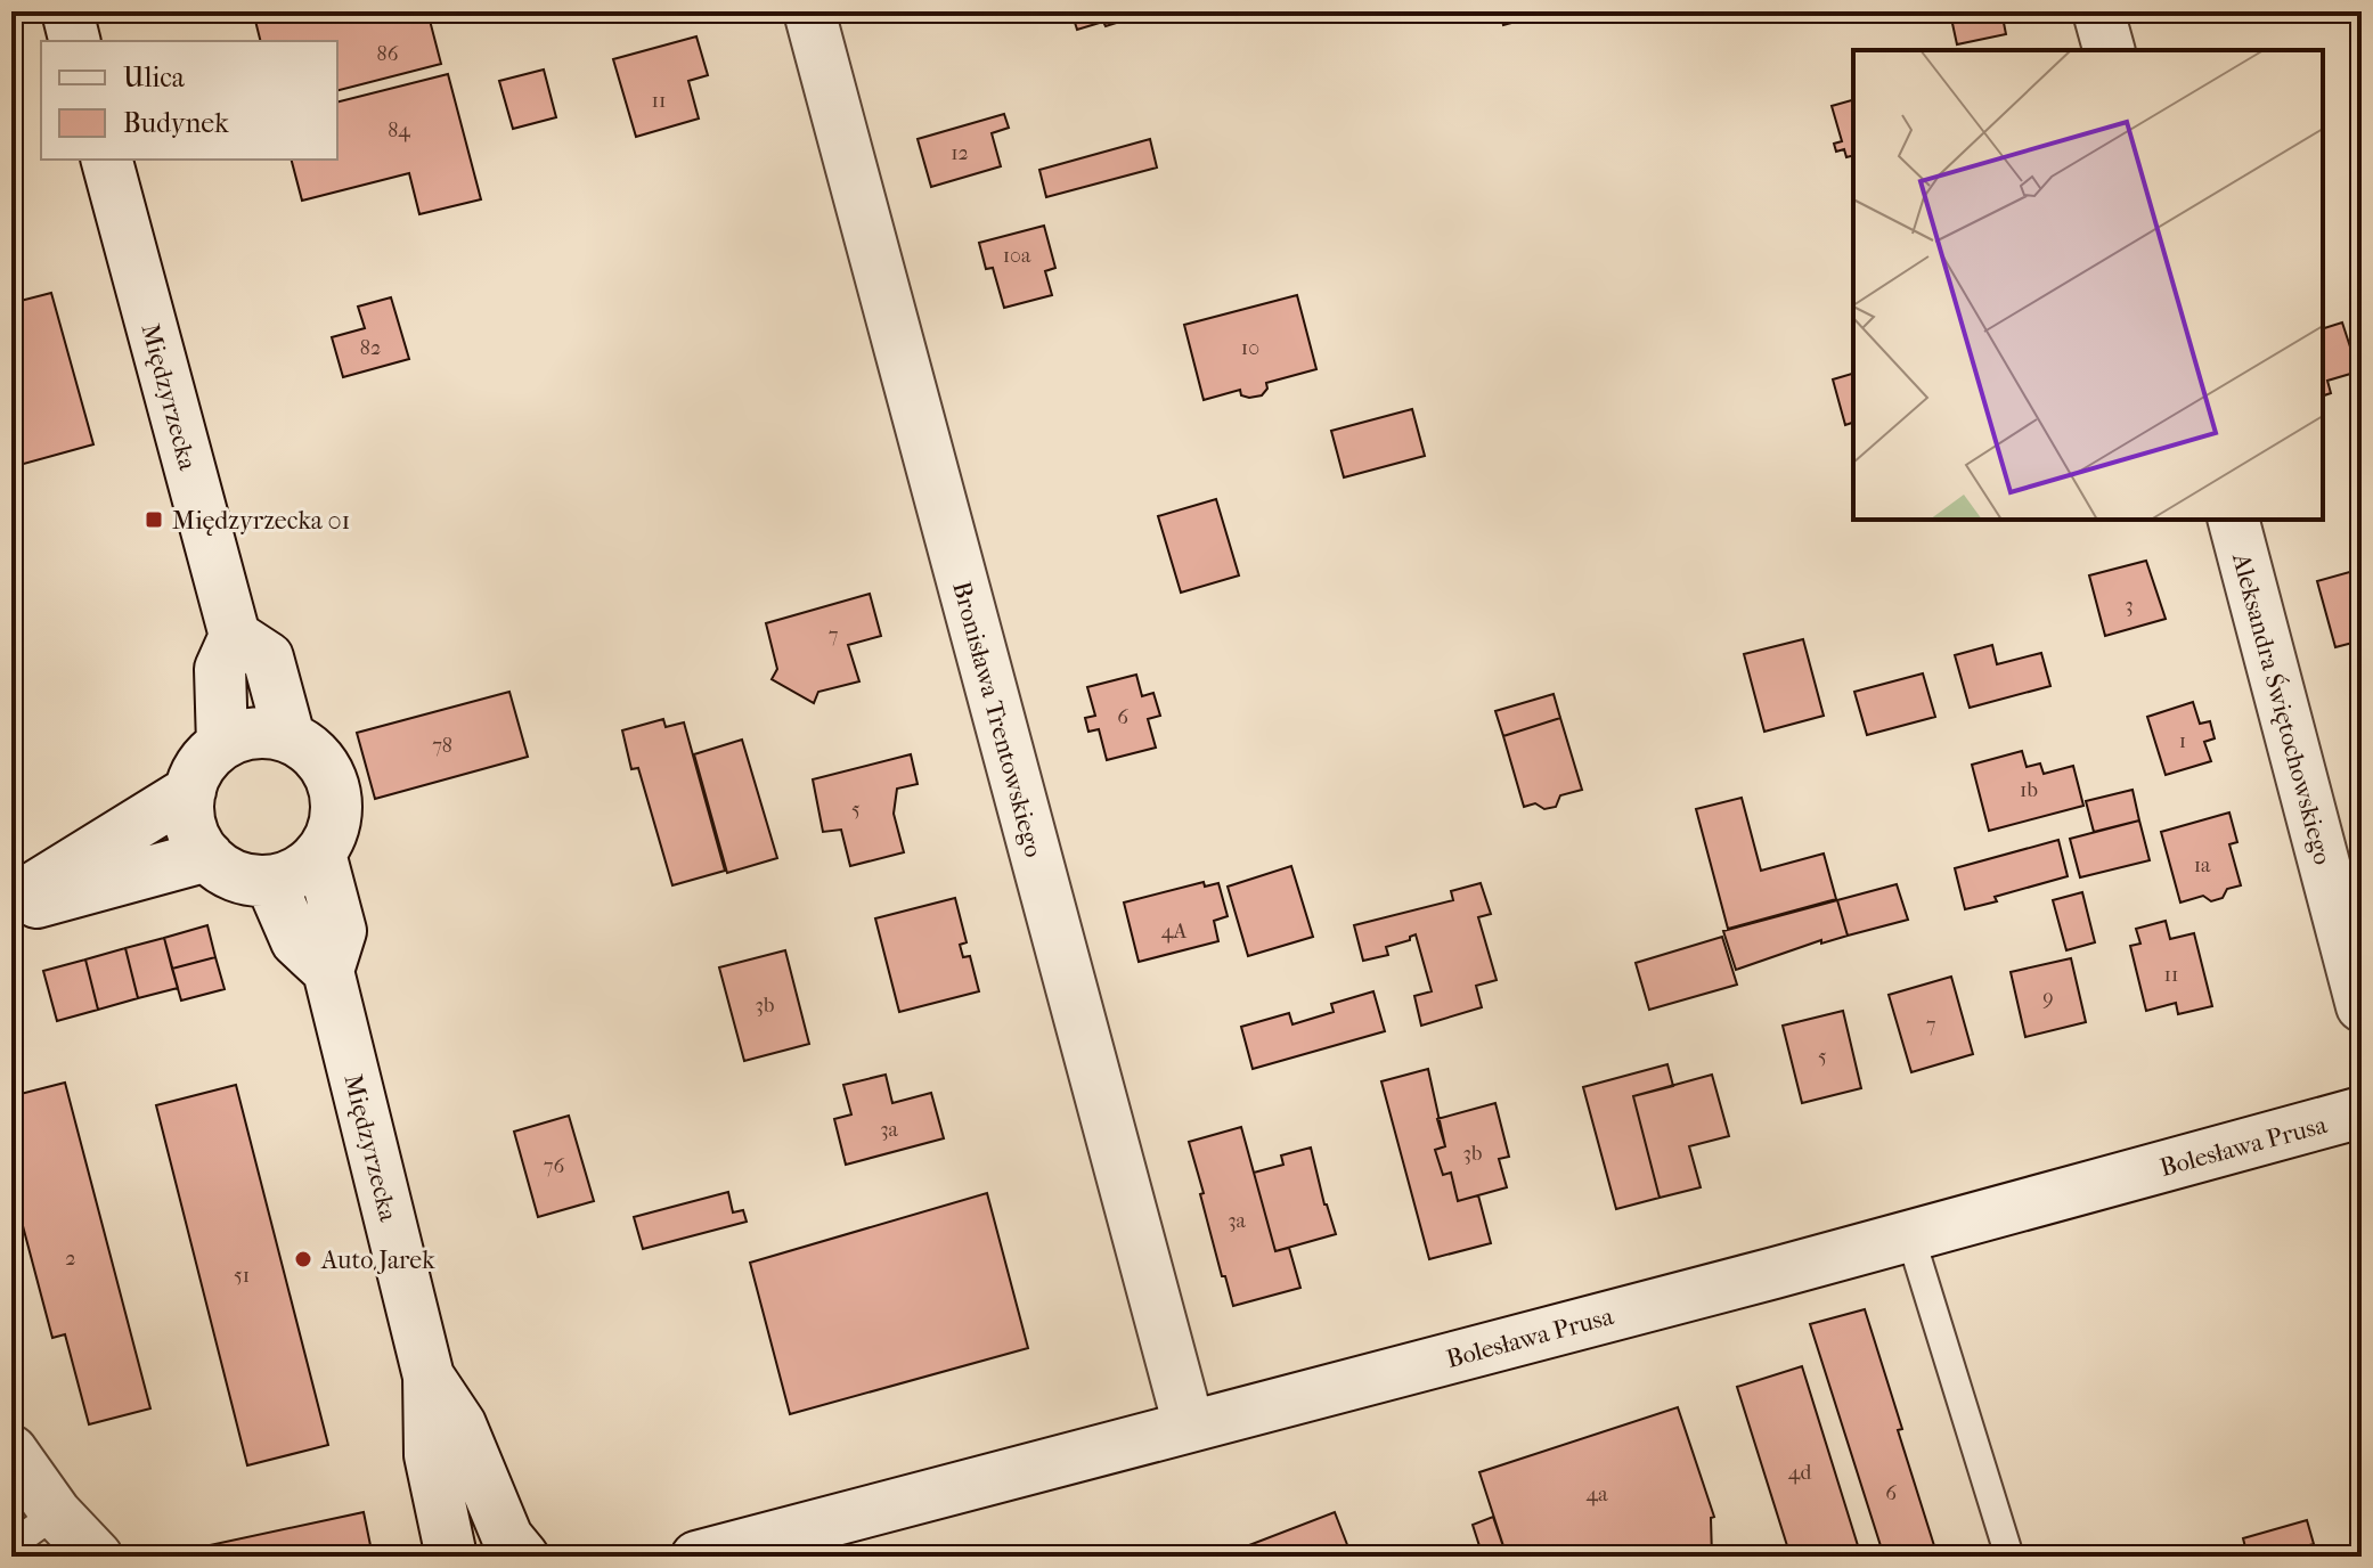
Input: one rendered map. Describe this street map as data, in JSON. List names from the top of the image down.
{
  "streets": {
    "street": [
      "Międzyrzecka",
      "Aleksandra Świętochowskiego",
      "Bronisława Trentowskiego",
      "Bolesława Prusa"
    ]
  },
  "crossings": [
    ["Bronisława Trentowskiego", "Bolesława Prusa"]
  ],
  "places": {
    "transit": ["Międzyrzecka 01"],
    "other": ["Auto Jarek"]
  },
  "house_numbers": [
    "86",
    "11",
    "84",
    "12",
    "10a",
    "82",
    "10",
    "3",
    "7",
    "6",
    "1",
    "78",
    "1b",
    "5",
    "1a",
    "4A",
    "11",
    "9",
    "3b",
    "7",
    "5",
    "3a",
    "3b",
    "76",
    "3a",
    "2",
    "51",
    "4d",
    "6",
    "4a"
  ],
  "legend": ["Ulica", "Budynek"]
}
